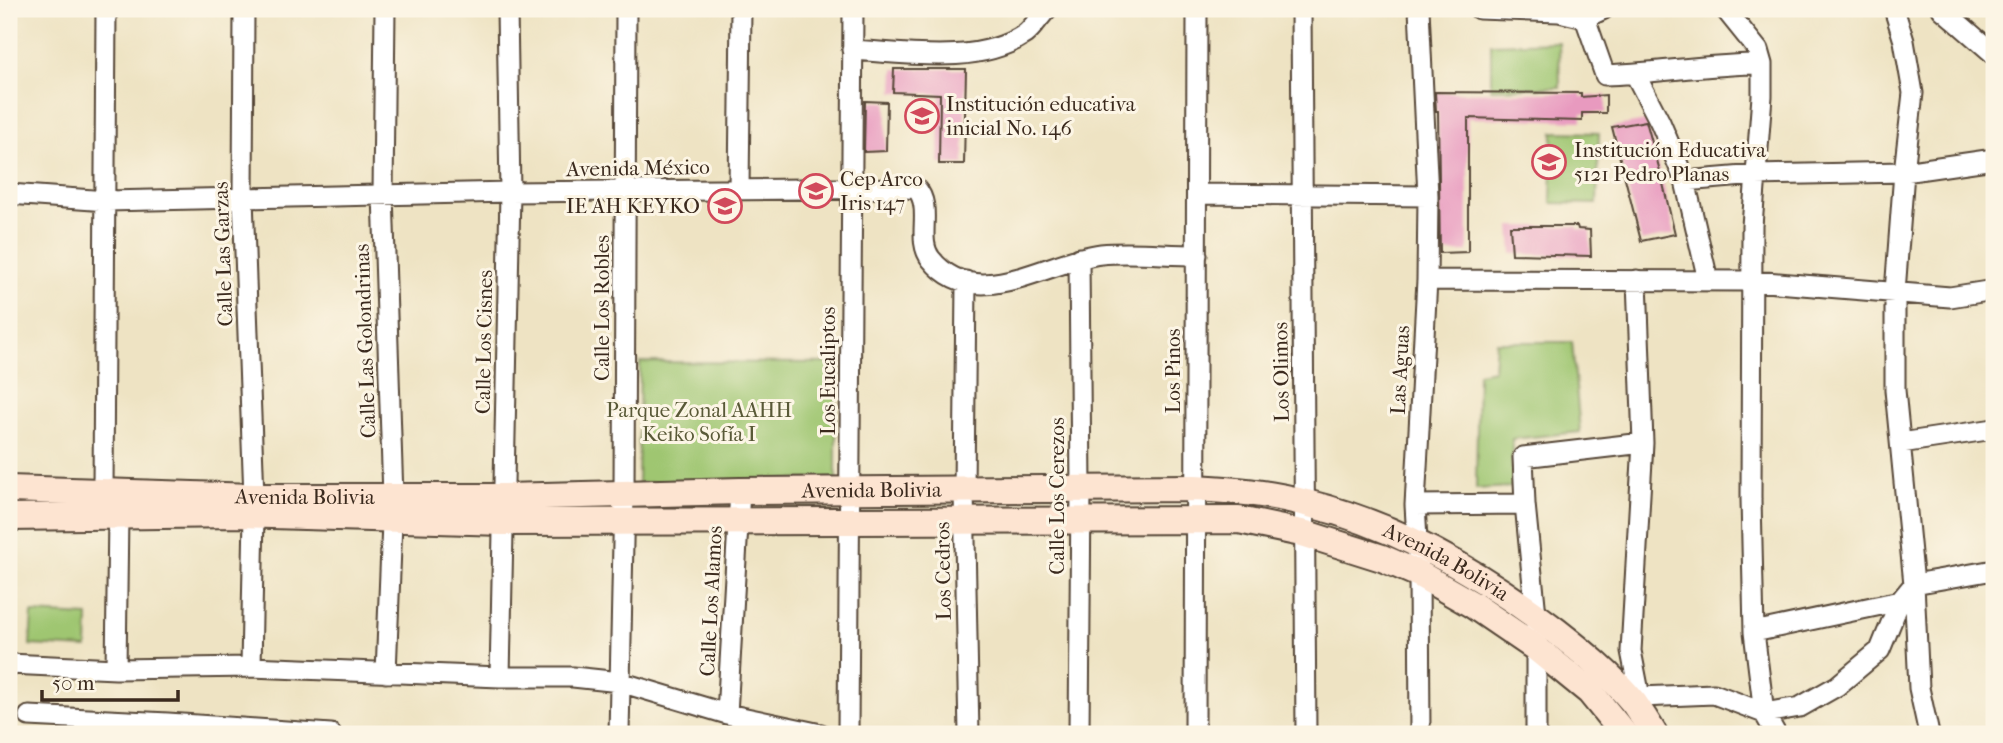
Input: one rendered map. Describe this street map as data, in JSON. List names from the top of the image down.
{
  "streets": {
    "main road": ["Avenida Bolivia"],
    "street": [
      "Avenida México",
      "Calle Las Garzas",
      "Calle Los Robles",
      "Calle Las Golondrinas",
      "Calle Los Cisnes",
      "Las Aguas",
      "Los Eucaliptos",
      "Los Pinos",
      "Los Olimos",
      "Calle Los Cerezos",
      "Los Cedros",
      "Calle Los Alamos"
    ]
  },
  "crossings": [
    ["Avenida México", "Calle Las Garzas"],
    ["Avenida México", "Calle Los Robles"],
    ["Avenida México", "Calle Las Golondrinas"],
    ["Avenida México", "Calle Los Cisnes"],
    ["Avenida México", "Los Eucaliptos"],
    ["Avenida México", "Los Pinos"],
    ["Avenida México", "Calle Los Cerezos"],
    ["Avenida México", "Los Cedros"],
    ["Calle Las Garzas", "Avenida Bolivia"],
    ["Calle Los Robles", "Avenida Bolivia"],
    ["Calle Las Golondrinas", "Avenida Bolivia"],
    ["Calle Los Cisnes", "Avenida Bolivia"],
    ["Las Aguas", "Avenida Bolivia"],
    ["Los Eucaliptos", "Avenida Bolivia"],
    ["Los Pinos", "Avenida Bolivia"],
    ["Los Olimos", "Avenida Bolivia"],
    ["Avenida Bolivia", "Calle Los Cerezos"],
    ["Avenida Bolivia", "Los Cedros"],
    ["Avenida Bolivia", "Calle Los Alamos"]
  ],
  "parks": ["Parque Zonal AAHH Keiko Sofía I"],
  "places": {
    "school or university": [
      "Institución educativa inicial No. 146",
      "Institución Educativa 5121 Pedro Planas",
      "Cep Arco Iris 147",
      "IE AH KEYKO"
    ]
  },
  "scale_bar": "50 m"
}
